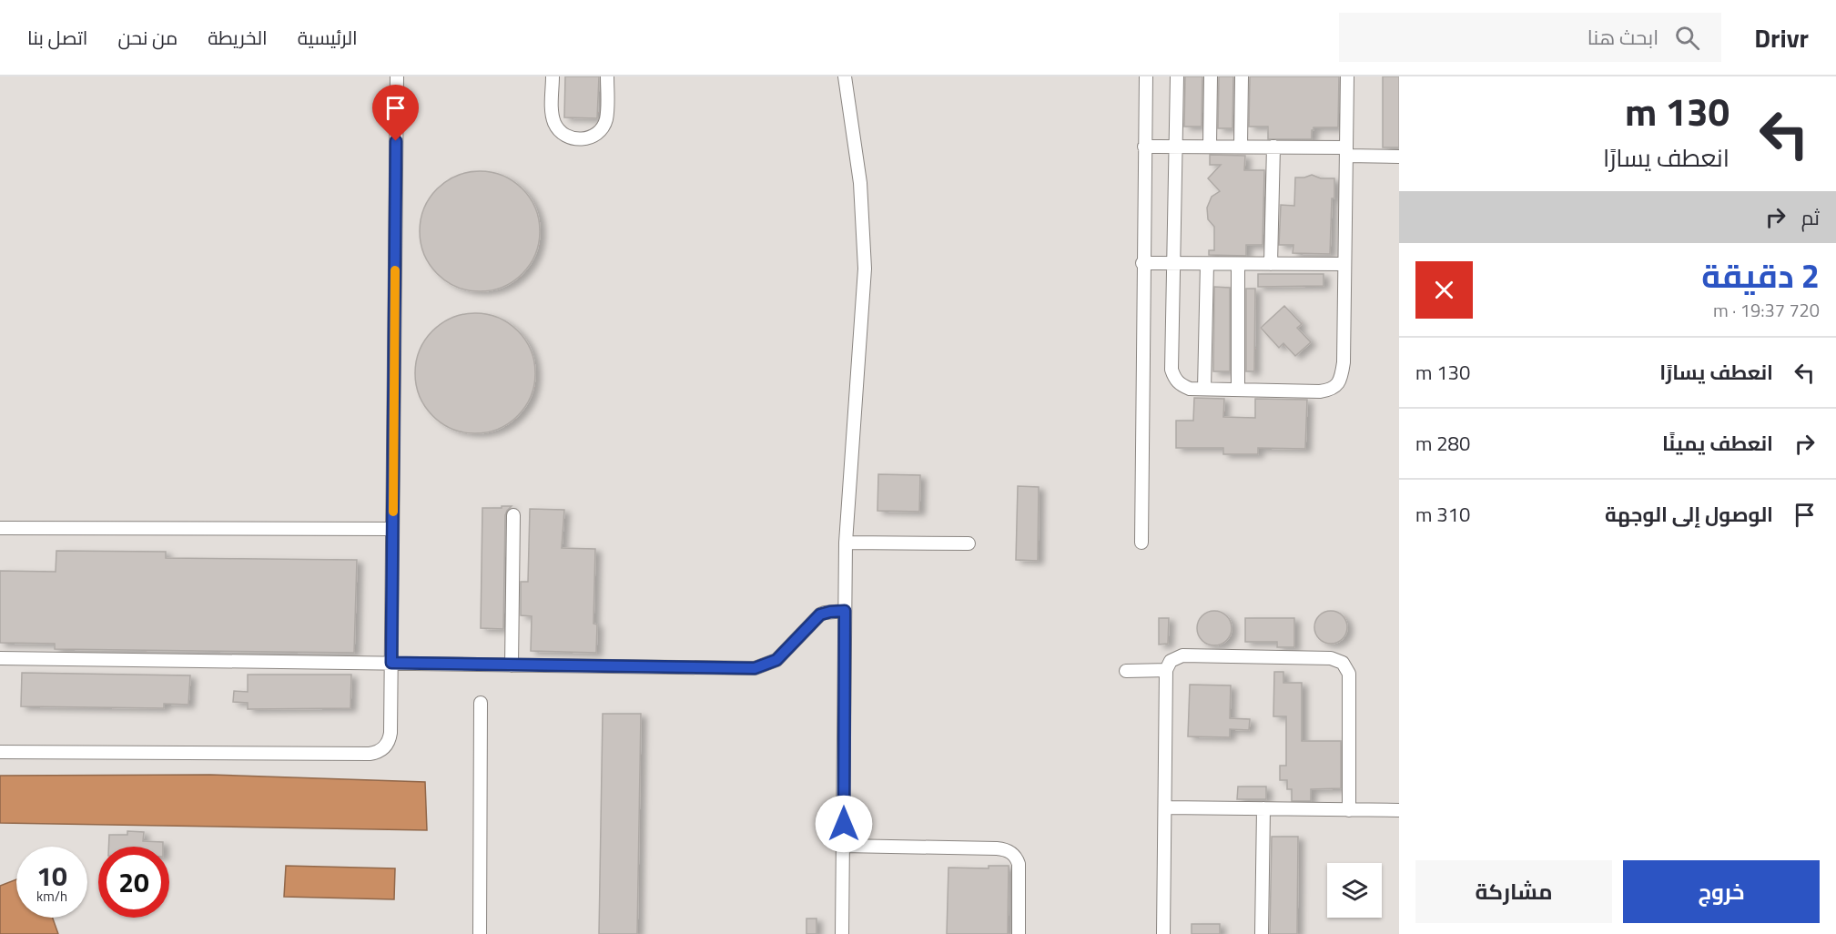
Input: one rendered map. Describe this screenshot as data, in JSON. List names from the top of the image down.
{
  "page": {
    "header": "Drivr",
    "search": "ابحث هنا",
    "nav": [
      "الرئيسية",
      "الخريطة",
      "من نحن",
      "اتصل بنا"
    ],
    "turn": ["130 m", "انعطف يسارًا"],
    "then": "ثم",
    "heading": ["2 دقيقة", "720 m · 19:37"],
    "list": [
      {
        "name": "انعطف يسارًا",
        "value": "130 m"
      },
      {
        "name": "انعطف يمينًا",
        "value": "280 m"
      },
      {
        "name": "الوصول إلى الوجهة",
        "value": "310 m"
      }
    ],
    "speed": "10 km/h",
    "limit": "20",
    "buttons": ["خروج", "مشاركة"]
  }
}
